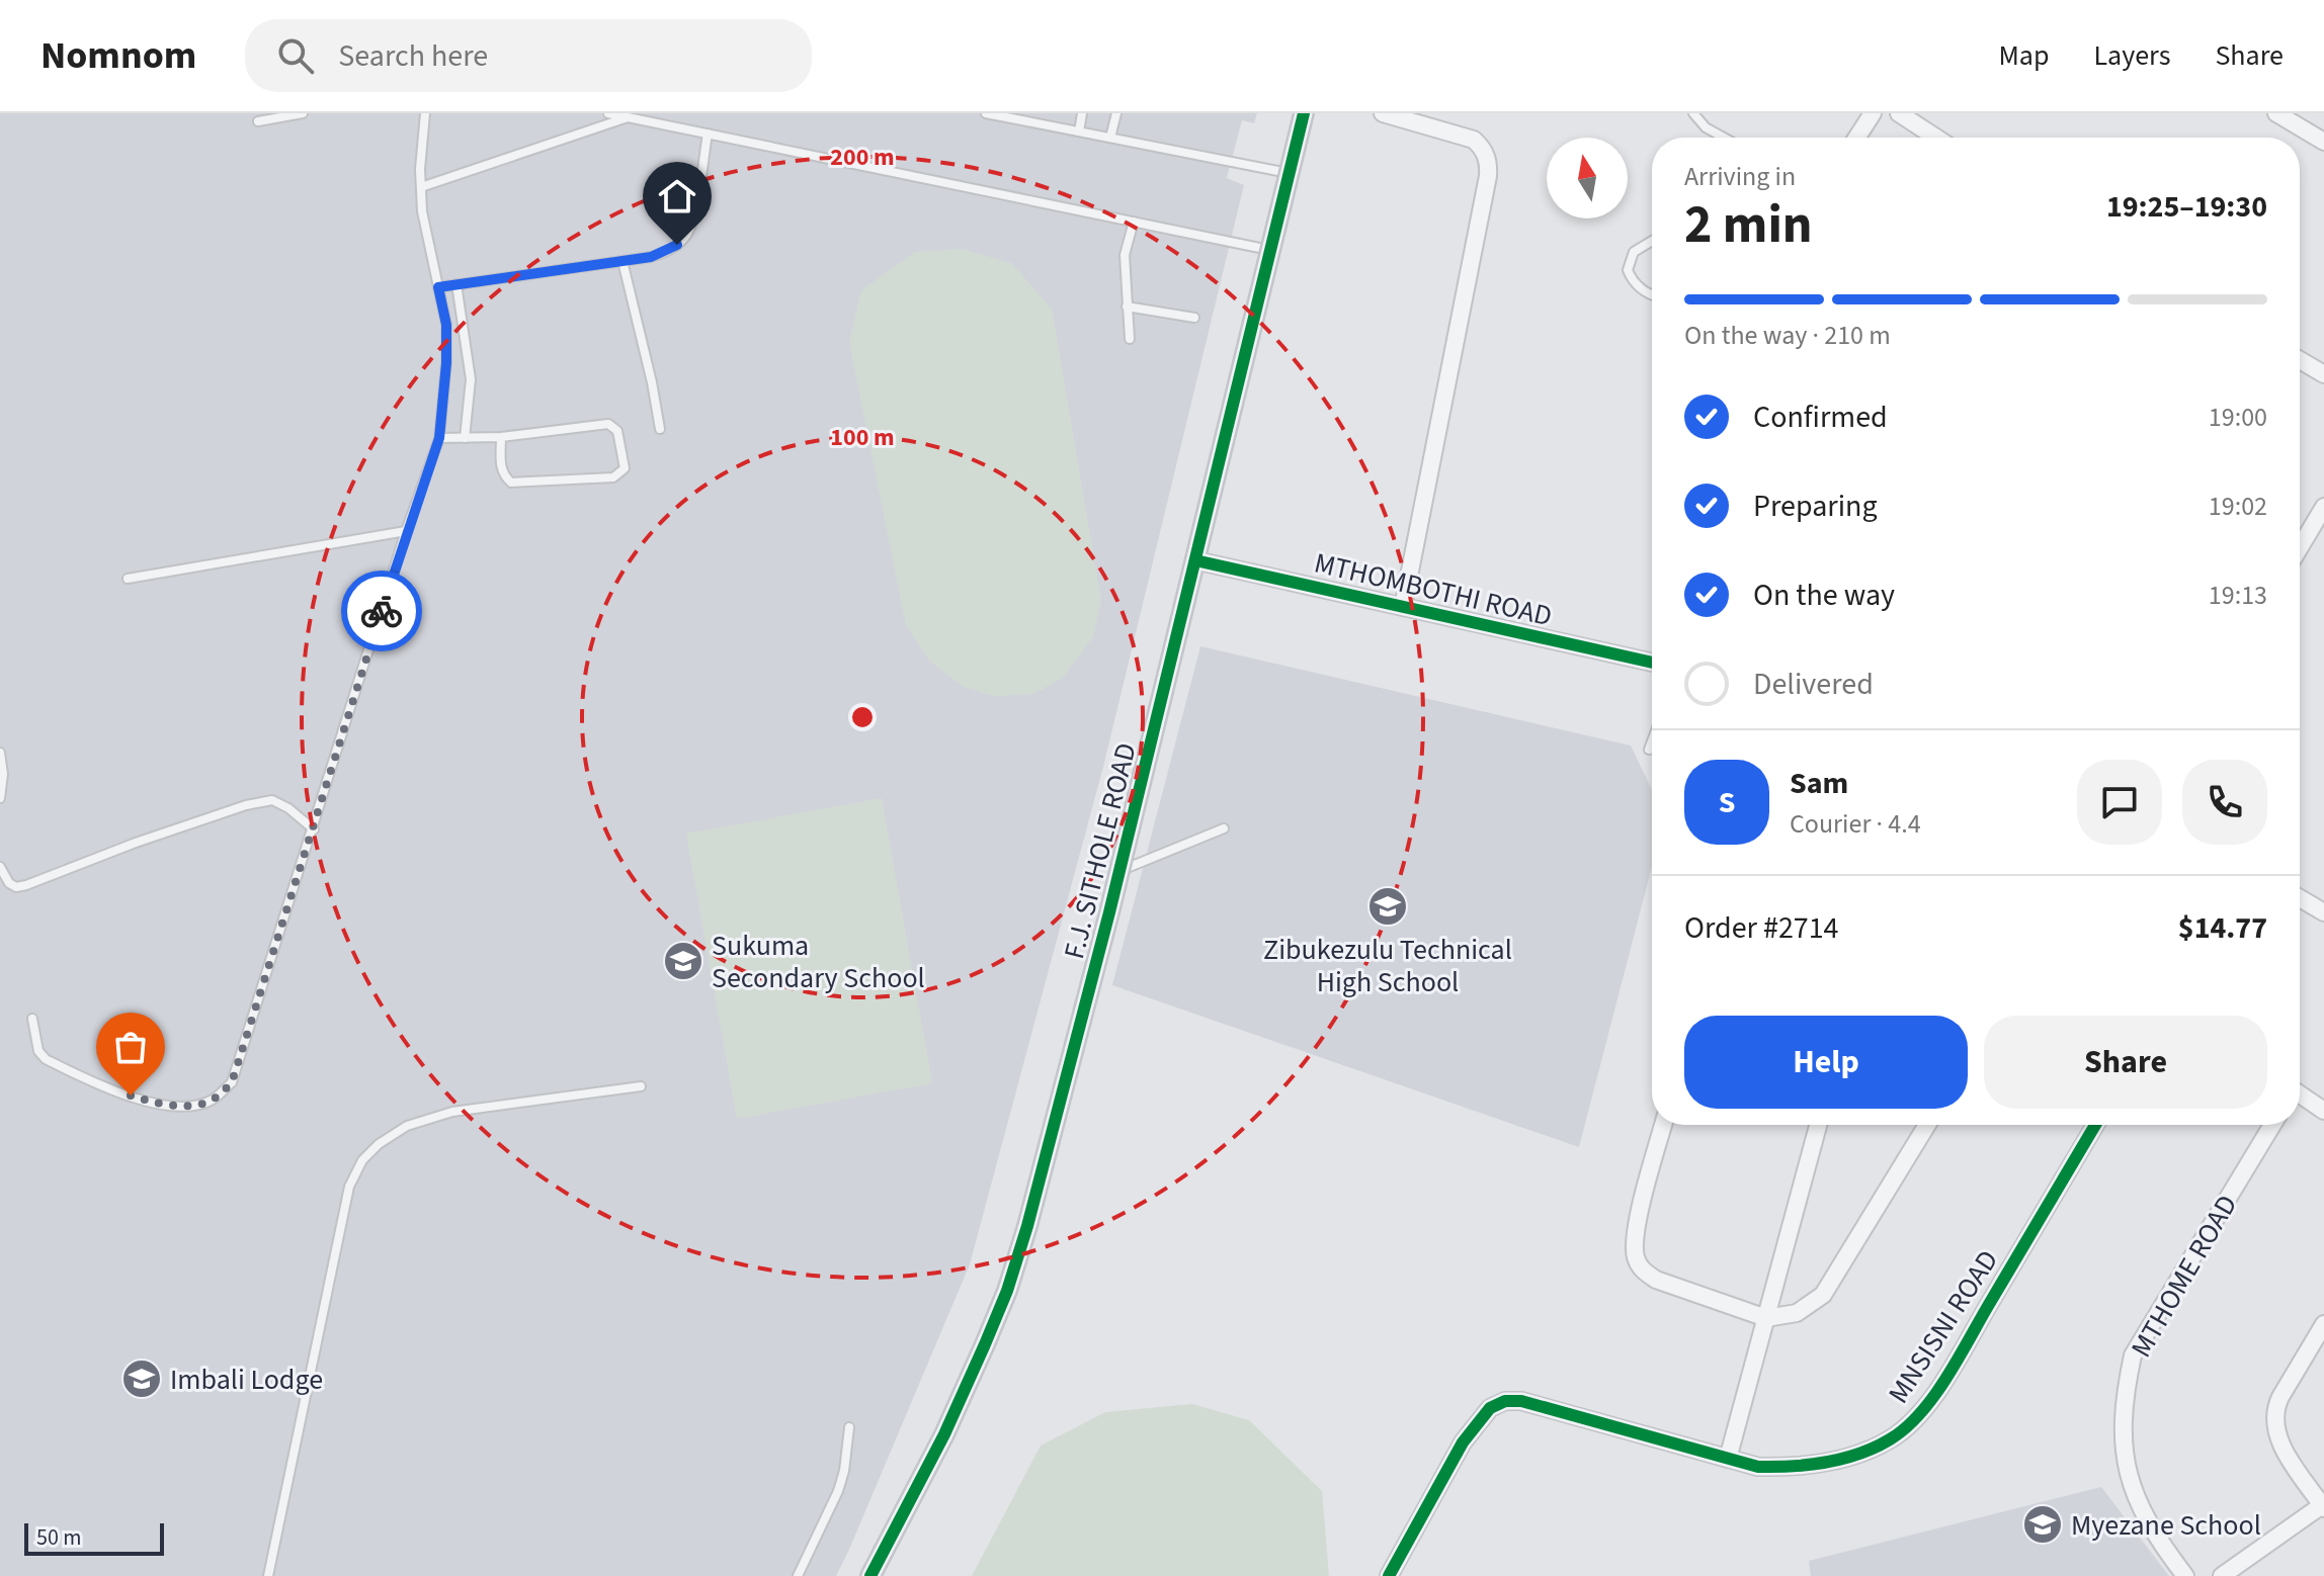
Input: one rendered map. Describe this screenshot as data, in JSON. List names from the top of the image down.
{
  "streets": {
    "street": [
      "MTHOMBOTHI ROAD",
      "F.J. SITHOLE ROAD",
      "MTHOME ROAD",
      "MNSISNI ROAD"
    ]
  },
  "crossings": [
    ["MTHOMBOTHI ROAD", "F.J. SITHOLE ROAD"]
  ],
  "places": {
    "school or university": [
      "Zibukezulu Technical High School",
      "Sukuma Secondary School",
      "Imbali Lodge",
      "Myezane School"
    ]
  },
  "scale_bar": "50 m",
  "north": "top",
  "page": {
    "header": "Nomnom",
    "search": "Search here",
    "nav": ["Map", "Layers", "Share"],
    "heading": ["2 min", "Arriving in", "19:25–19:30"],
    "panel": [
      "Sam",
      "Courier · 4.4",
      "Order #2714",
      "$14.77"
    ],
    "bar": "On the way · 210 m",
    "list": [
      ["Confirmed", "19:00"],
      ["Preparing", "19:02"],
      ["On the way", "19:13"],
      "Delivered"
    ],
    "round": "S",
    "buttons": ["Help", "Share"],
    "scale": "50 m"
  },
  "rings": ["200 m", "100 m"]
}
